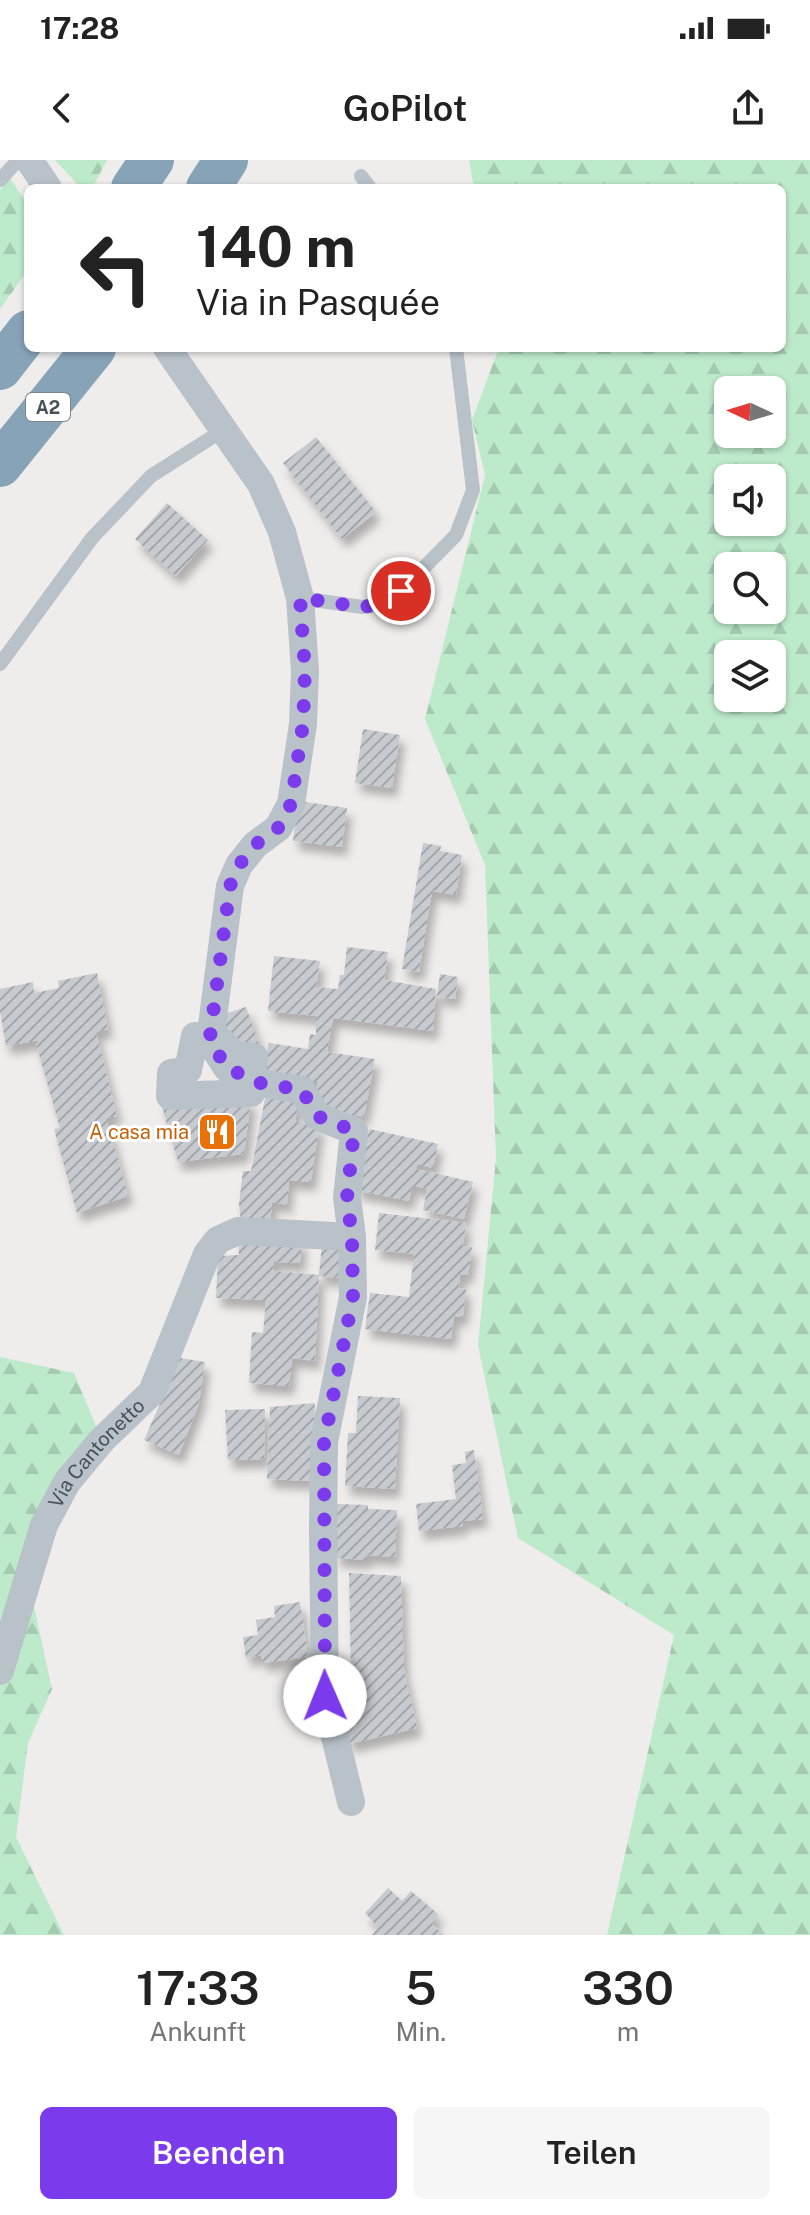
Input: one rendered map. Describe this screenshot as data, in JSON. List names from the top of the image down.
{
  "streets": {
    "highway": ["A2"],
    "street": ["Via Cantonetto"]
  },
  "places": {
    "restaurant": ["A casa mia"]
  },
  "north": "left",
  "page": {
    "status": "17:28",
    "header": "GoPilot",
    "turn": ["140 m", "Via in Pasquée"],
    "eta": [
      "17:33",
      "Ankunft",
      "5",
      "Min.",
      "330",
      "m"
    ],
    "buttons": ["Beenden", "Teilen"]
  }
}
